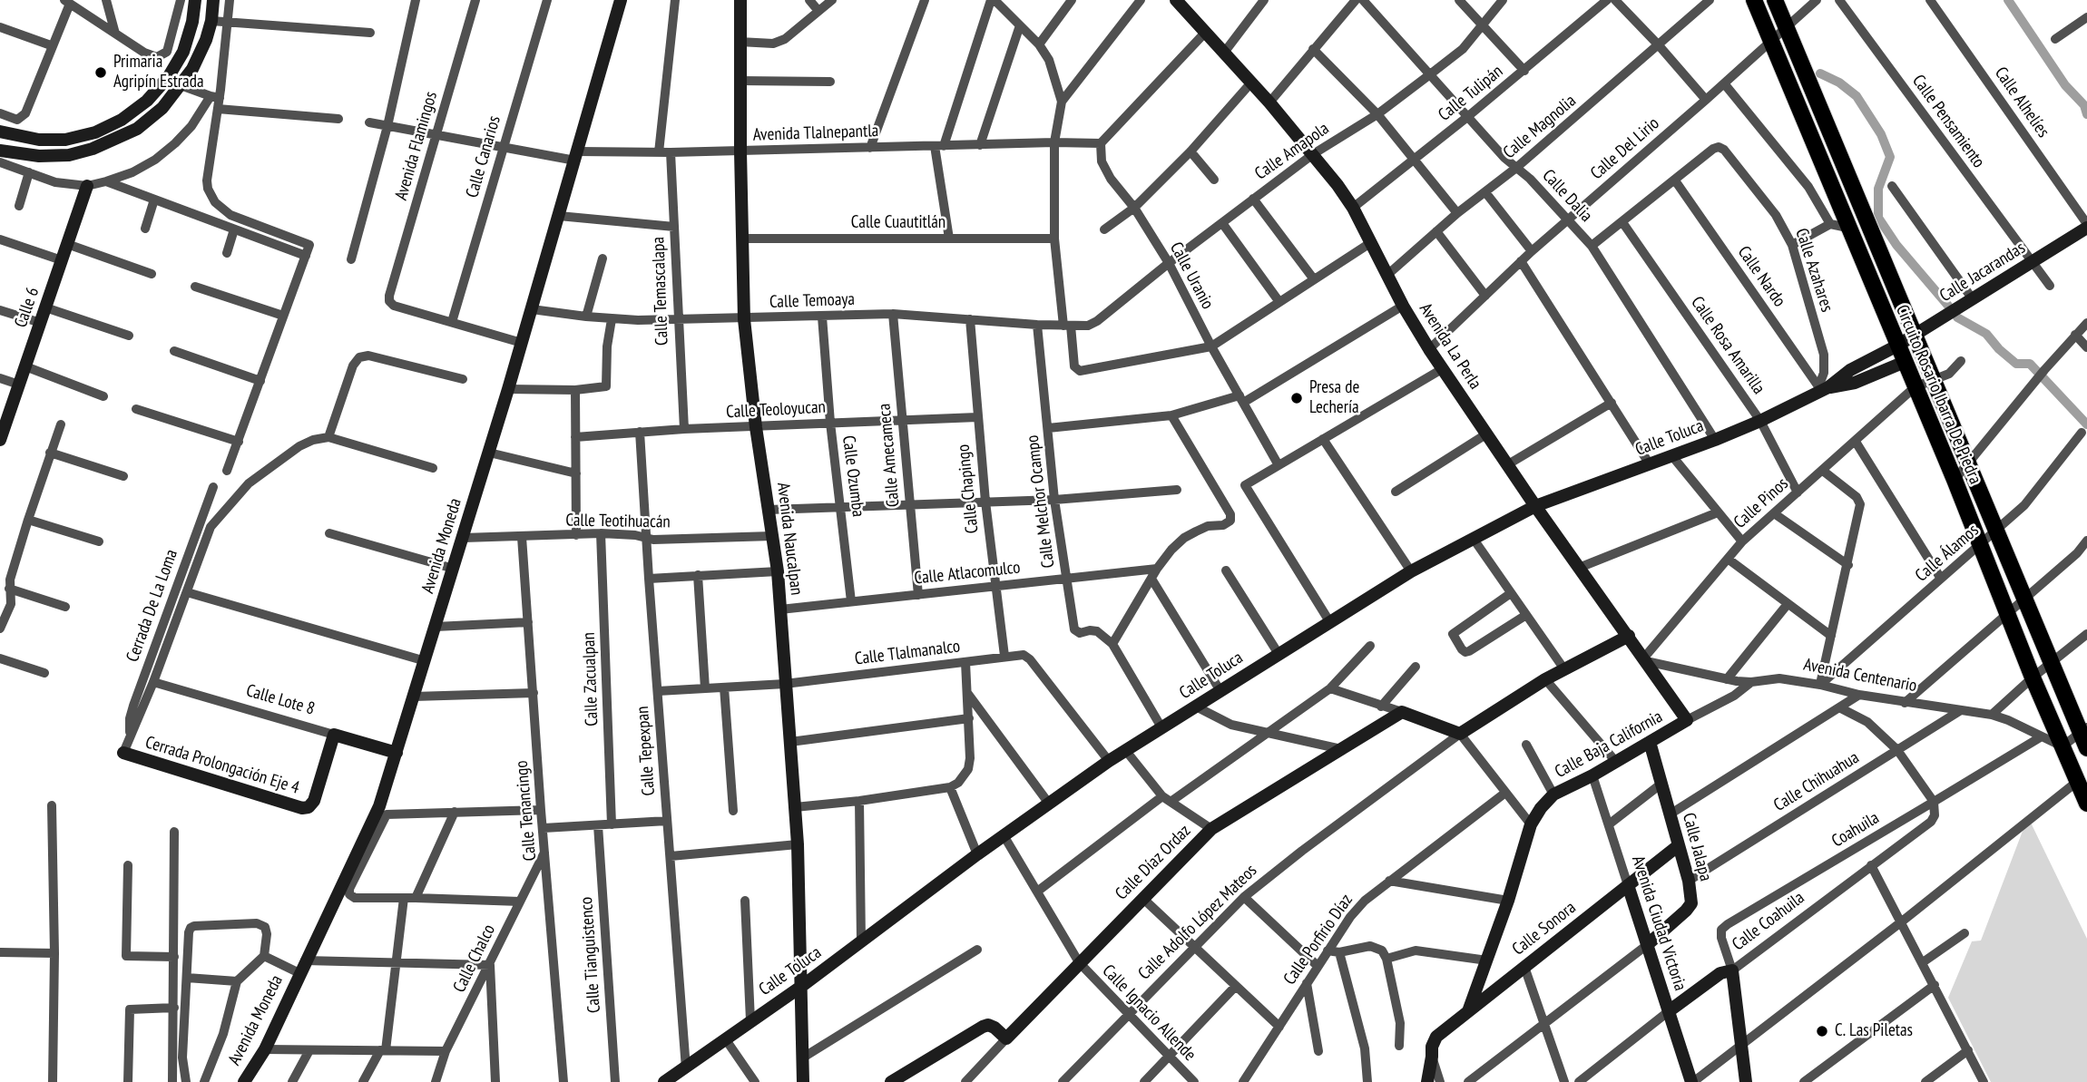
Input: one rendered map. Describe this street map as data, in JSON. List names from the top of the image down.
{
  "streets": {
    "main road": [
      "Calle Jacarandas",
      "Calle 6",
      "Avenida La Perla",
      "Circuito Rosario Ibarra De Piedra",
      "Calle Toluca",
      "Avenida Naucalpan",
      "Avenida Moneda",
      "Calle Lote 8",
      "Calle Baja California",
      "Cerrada Prolongación Eje 4",
      "Calle Jalapa",
      "Calle Díaz Ordaz",
      "Calle Coahuila",
      "Calle Adolfo López Mateos",
      "Avenida Ciudad Victoria",
      "Calle Sonora"
    ],
    "street": [
      "Calle Tulipán",
      "Calle Alhelíes",
      "Calle Pensamiento",
      "Calle Magnolia",
      "Avenida Tlalnepantla",
      "Avenida Flamingos",
      "Calle Del Lirio",
      "Calle Amapola",
      "Calle Canarios",
      "Calle Dalia",
      "Calle Cuautitlán",
      "Calle Azahares",
      "Calle Uranio",
      "Calle Nardo",
      "Calle Temascalapa",
      "Calle Temoaya",
      "Calle Rosa Amarilla",
      "Calle Teoloyucan",
      "Calle Amecameca",
      "Calle Ozumba",
      "Calle Chapingo",
      "Calle Melchor Ocampo",
      "Calle Pinos",
      "Calle Teotihuacán",
      "Calle Álamos",
      "Calle Atlacomulco",
      "Cerrada De La Loma",
      "Calle Tlalmanalco",
      "Avenida Centenario",
      "Calle Zacualpan",
      "Calle Tepexpan",
      "Calle Chihuahua",
      "Calle Tenancingo",
      "Coahuila",
      "Calle Porfirio Díaz",
      "Calle Tianguistenco",
      "Calle Chalco",
      "Calle Ignacio Allende"
    ]
  },
  "crossings": [
    ["Calle Tulipán", "Calle Dalia"],
    ["Calle Tulipán", "Avenida La Perla"],
    ["Calle Alhelíes", "Calle Jacarandas"],
    ["Calle Pensamiento", "Calle Jacarandas"],
    ["Calle Magnolia", "Calle Dalia"],
    ["Calle Magnolia", "Avenida La Perla"],
    ["Avenida Tlalnepantla", "Avenida Flamingos"],
    ["Avenida Tlalnepantla", "Calle Canarios"],
    ["Avenida Tlalnepantla", "Calle Temascalapa"],
    ["Avenida Tlalnepantla", "Avenida Naucalpan"],
    ["Avenida Tlalnepantla", "Avenida Moneda"],
    ["Avenida Flamingos", "Calle Canarios"],
    ["Calle Del Lirio", "Calle Dalia"],
    ["Calle Del Lirio", "Avenida La Perla"],
    ["Calle Del Lirio", "Circuito Rosario Ibarra De Piedra"],
    ["Calle Amapola", "Calle Dalia"],
    ["Calle Amapola", "Calle Uranio"],
    ["Calle Amapola", "Calle Temoaya"],
    ["Calle Amapola", "Avenida La Perla"],
    ["Calle Dalia", "Calle Toluca"],
    ["Calle Cuautitlán", "Avenida Naucalpan"],
    ["Calle Azahares", "Calle Nardo"],
    ["Calle Azahares", "Calle Toluca"],
    ["Calle Jacarandas", "Circuito Rosario Ibarra De Piedra"],
    ["Calle Jacarandas", "Calle Toluca"],
    ["Calle Nardo", "Calle Toluca"],
    ["Calle Temascalapa", "Calle Temoaya"],
    ["Calle Temascalapa", "Calle Teoloyucan"],
    ["Calle Temoaya", "Calle Amecameca"],
    ["Calle Temoaya", "Calle Ozumba"],
    ["Calle Temoaya", "Calle Chapingo"],
    ["Calle Temoaya", "Calle Melchor Ocampo"],
    ["Calle Temoaya", "Avenida Naucalpan"],
    ["Calle Temoaya", "Avenida Moneda"],
    ["Calle Rosa Amarilla", "Calle Toluca"],
    ["Calle Rosa Amarilla", "Calle Pinos"],
    ["Avenida La Perla", "Calle Toluca"],
    ["Avenida La Perla", "Calle Pinos"],
    ["Avenida La Perla", "Avenida Centenario"],
    ["Avenida La Perla", "Calle Baja California"],
    ["Avenida La Perla", "Calle Adolfo López Mateos"],
    ["Circuito Rosario Ibarra De Piedra", "Calle Toluca"],
    ["Circuito Rosario Ibarra De Piedra", "Calle Pinos"],
    ["Circuito Rosario Ibarra De Piedra", "Calle Álamos"],
    ["Circuito Rosario Ibarra De Piedra", "Avenida Centenario"],
    ["Calle Teoloyucan", "Calle Amecameca"],
    ["Calle Teoloyucan", "Calle Ozumba"],
    ["Calle Teoloyucan", "Calle Chapingo"],
    ["Calle Teoloyucan", "Avenida Naucalpan"],
    ["Calle Teoloyucan", "Calle Tepexpan"],
    ["Calle Toluca", "Avenida Naucalpan"],
    ["Calle Toluca", "Calle Tlalmanalco"],
    ["Calle Toluca", "Calle Tepexpan"],
    ["Calle Toluca", "Calle Ignacio Allende"],
    ["Calle Amecameca", "Calle Atlacomulco"],
    ["Calle Ozumba", "Calle Atlacomulco"],
    ["Calle Chapingo", "Calle Atlacomulco"],
    ["Calle Chapingo", "Calle Tlalmanalco"],
    ["Calle Melchor Ocampo", "Calle Atlacomulco"],
    ["Calle Pinos", "Avenida Centenario"],
    ["Calle Teotihuacán", "Avenida Naucalpan"],
    ["Calle Teotihuacán", "Avenida Moneda"],
    ["Calle Teotihuacán", "Calle Zacualpan"],
    ["Calle Teotihuacán", "Calle Tepexpan"],
    ["Calle Teotihuacán", "Calle Tenancingo"],
    ["Avenida Naucalpan", "Calle Atlacomulco"],
    ["Avenida Naucalpan", "Calle Tlalmanalco"],
    ["Avenida Moneda", "Calle Lote 8"],
    ["Calle Álamos", "Avenida Centenario"],
    ["Cerrada De La Loma", "Calle Lote 8"],
    ["Cerrada De La Loma", "Cerrada Prolongación Eje 4"],
    ["Calle Tlalmanalco", "Calle Tepexpan"],
    ["Avenida Centenario", "Calle Baja California"],
    ["Avenida Centenario", "Calle Chihuahua"],
    ["Avenida Centenario", "Coahuila"],
    ["Calle Lote 8", "Cerrada Prolongación Eje 4"],
    ["Calle Baja California", "Calle Jalapa"],
    ["Calle Baja California", "Avenida Ciudad Victoria"],
    ["Calle Baja California", "Calle Sonora"],
    ["Calle Chihuahua", "Calle Jalapa"],
    ["Calle Tenancingo", "Calle Chalco"],
    ["Coahuila", "Calle Coahuila"],
    ["Calle Jalapa", "Avenida Ciudad Victoria"],
    ["Calle Jalapa", "Calle Sonora"],
    ["Calle Díaz Ordaz", "Calle Ignacio Allende"],
    ["Calle Coahuila", "Avenida Ciudad Victoria"],
    ["Calle Adolfo López Mateos", "Calle Ignacio Allende"],
    ["Avenida Ciudad Victoria", "Calle Sonora"]
  ],
  "places": ["Primaria Agripín Estrada", "Presa de Lechería", "C. Las Piletas"]
}
